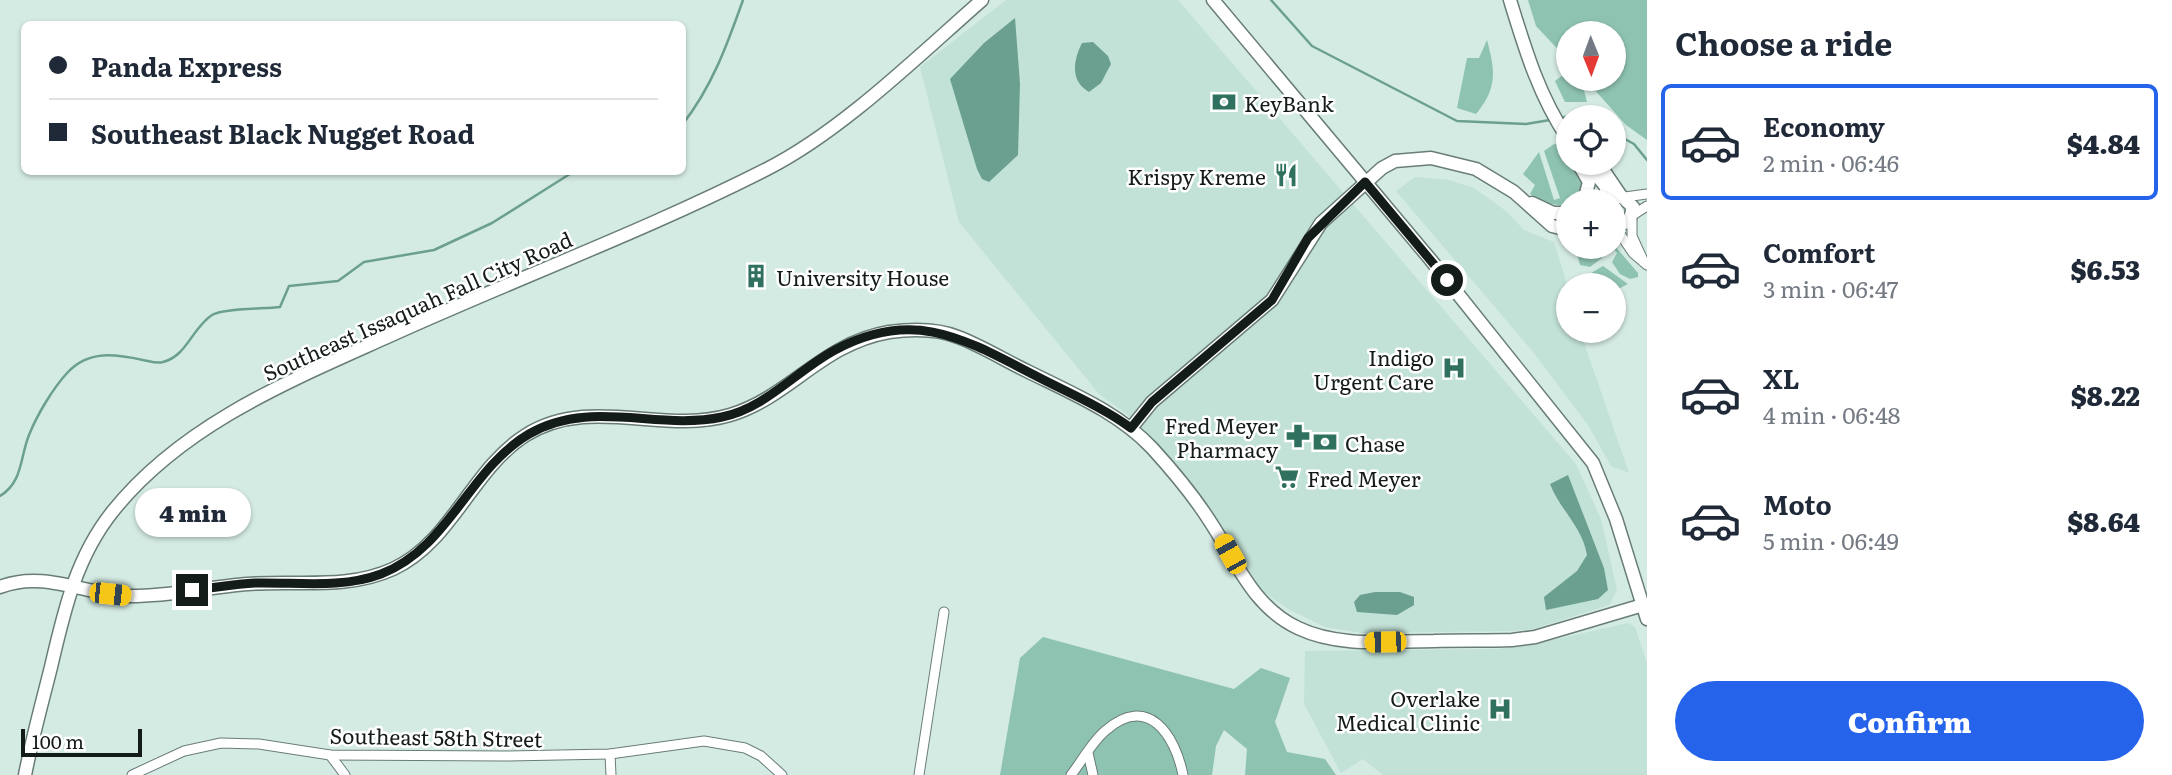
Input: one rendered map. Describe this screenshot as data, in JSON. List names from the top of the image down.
{
  "streets": {
    "main road": ["Southeast Issaquah Fall City Road"],
    "street": ["Southeast 58th Street"]
  },
  "places": {
    "bank": ["KeyBank", "Chase"],
    "restaurant": ["Krispy Kreme"],
    "building": ["University House"],
    "hospital": ["Indigo Urgent Care", "Overlake Medical Clinic"],
    "pharmacy": ["Fred Meyer Pharmacy"],
    "supermarket": ["Fred Meyer"]
  },
  "scale_bar": "100 m",
  "north": "bottom",
  "page": {
    "heading": "Choose a ride",
    "map_buttons": ["+", "−"],
    "banner": ["Panda Express", "Southeast Black Nugget Road"],
    "list": [
      {
        "name": "Economy",
        "note": "2 min · 06:46",
        "value": "$4.84"
      },
      {
        "name": "Comfort",
        "note": "3 min · 06:47",
        "value": "$6.53"
      },
      {
        "name": "XL",
        "note": "4 min · 06:48",
        "value": "$8.22"
      },
      {
        "name": "Moto",
        "note": "5 min · 06:49",
        "value": "$8.64"
      }
    ],
    "bubble": "4 min",
    "buttons": "Confirm",
    "scale": "100 m"
  }
}
